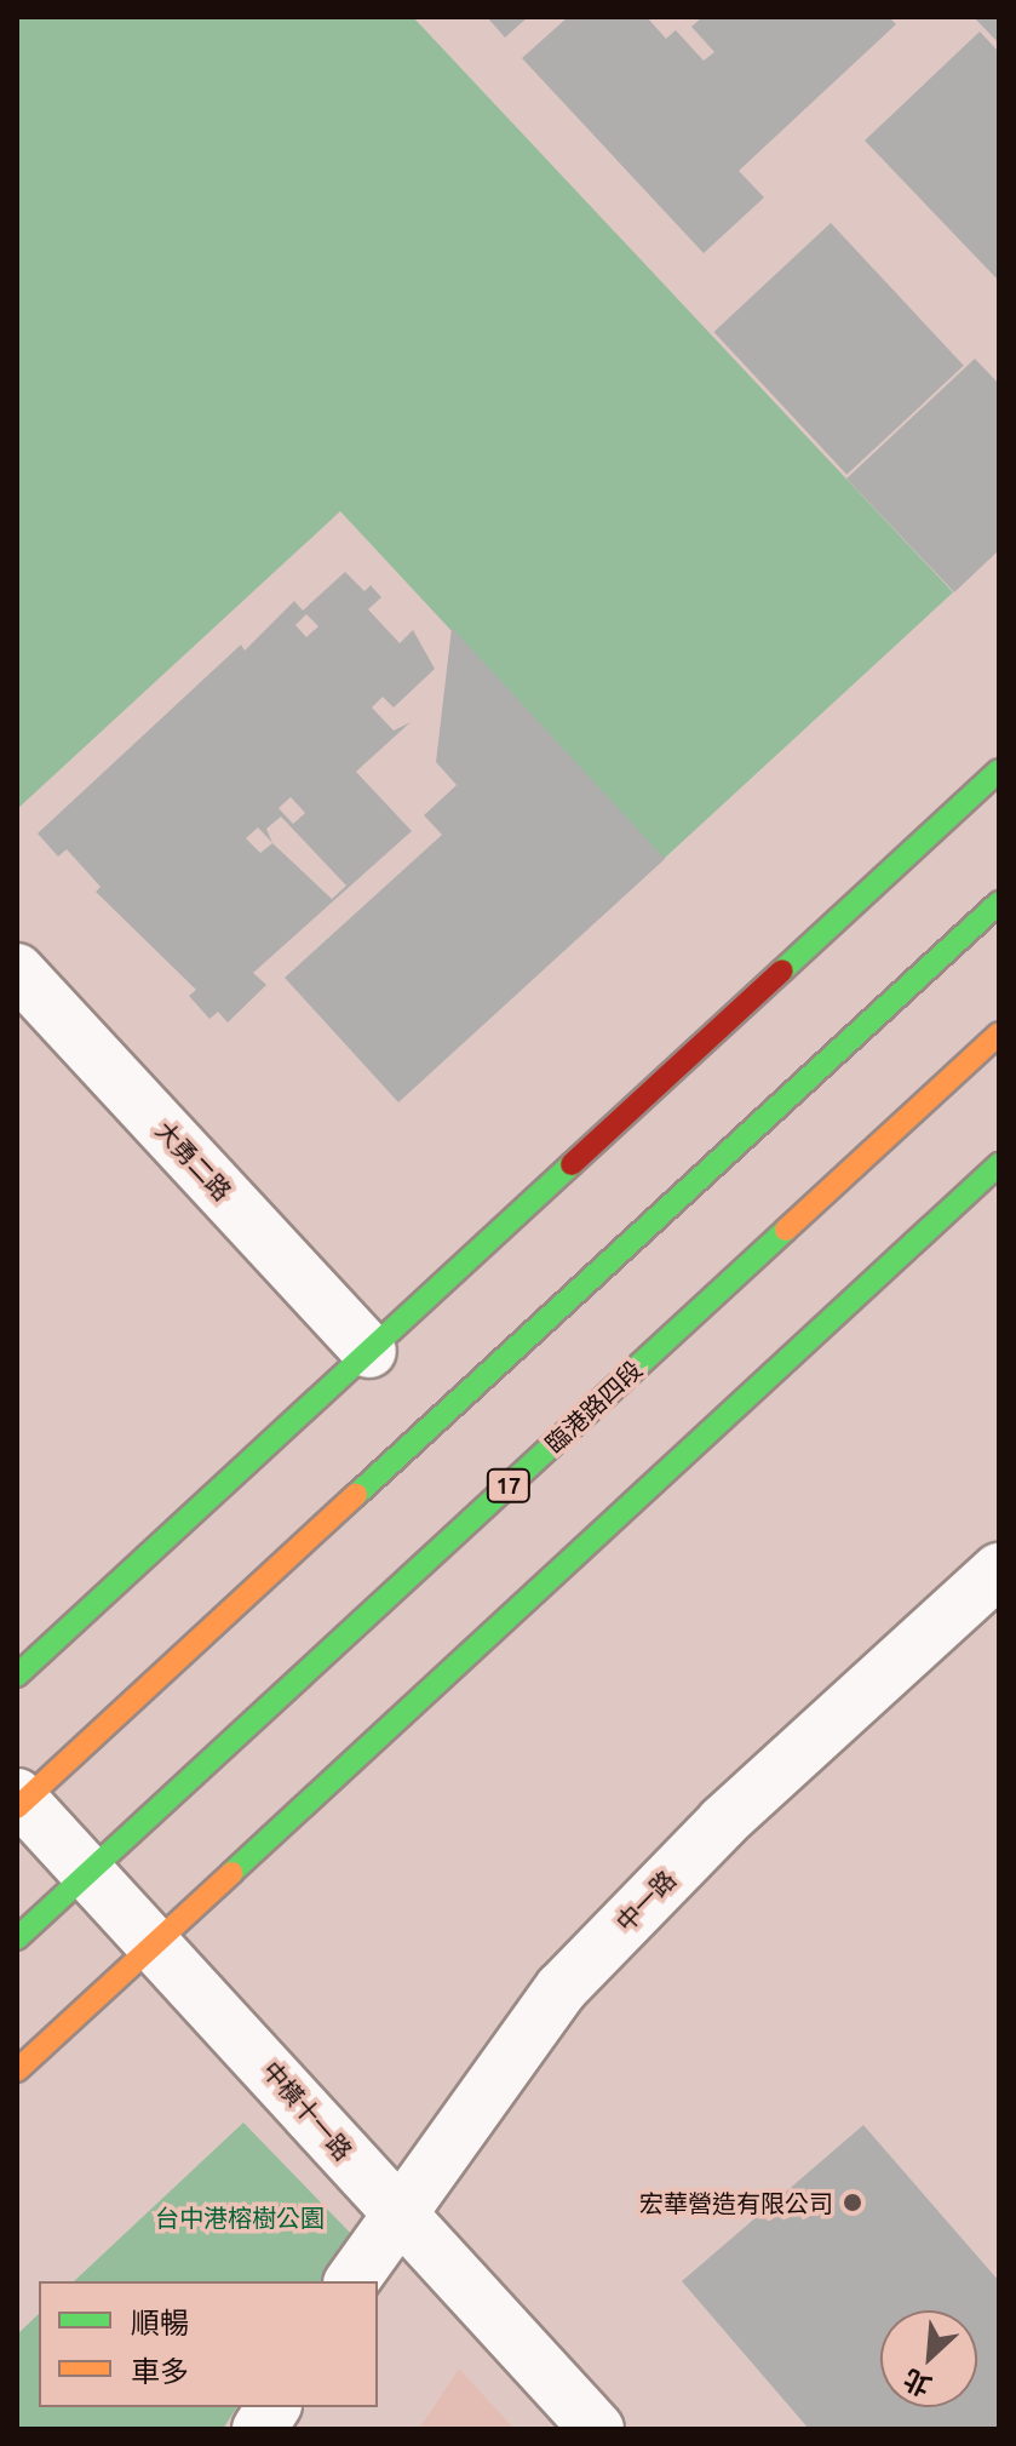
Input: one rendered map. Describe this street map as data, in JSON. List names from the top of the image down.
{
  "streets": {
    "main road": ["臨港路四段", "17"],
    "street": ["大勇二路", "中一路", "中橫十一路"]
  },
  "crossings": [
    ["臨港路四段", "中橫十一路"],
    ["中一路", "中橫十一路"]
  ],
  "parks": ["台中港榕樹公園"],
  "places": ["宏華營造有限公司"],
  "legend": ["順暢", "車多"],
  "north": "bottom left"
}
